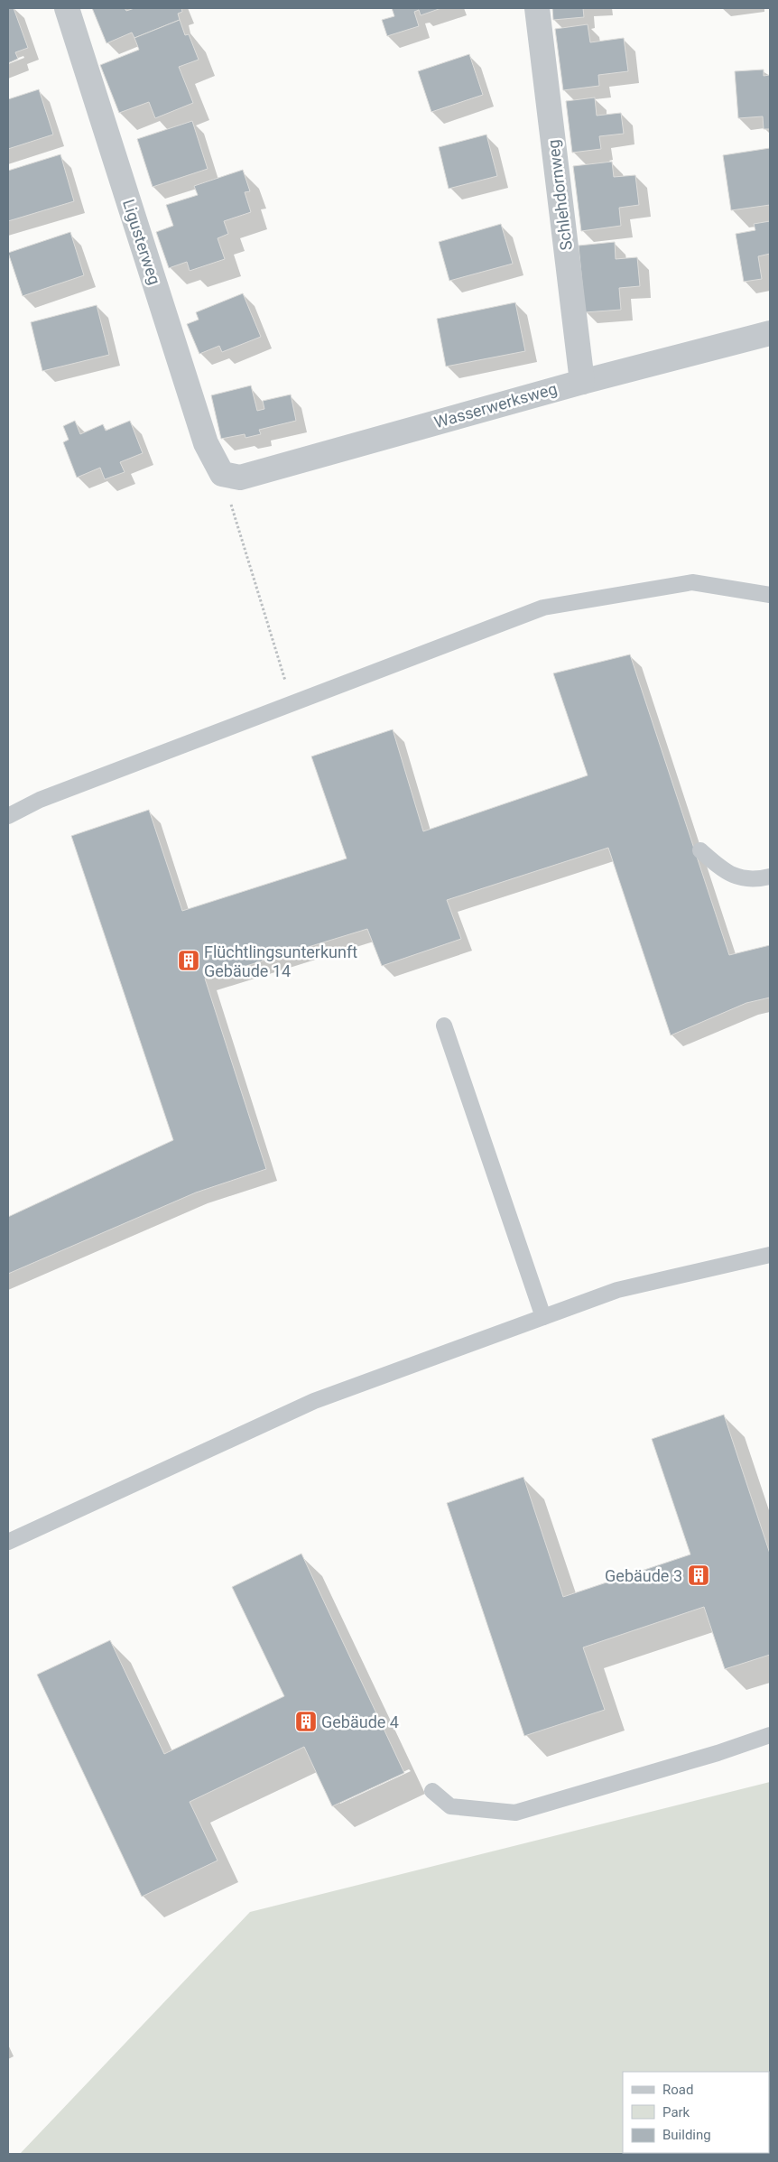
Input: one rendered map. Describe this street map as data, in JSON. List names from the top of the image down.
{
  "streets": {
    "street": ["Schlehdornweg", "Ligusterweg", "Wasserwerksweg"]
  },
  "crossings": [
    ["Schlehdornweg", "Wasserwerksweg"],
    ["Ligusterweg", "Wasserwerksweg"]
  ],
  "places": {
    "building": ["Flüchtlingsunterkunft Gebäude 14", "Gebäude 3", "Gebäude 4"]
  },
  "legend": ["Road", "Park", "Building"]
}
